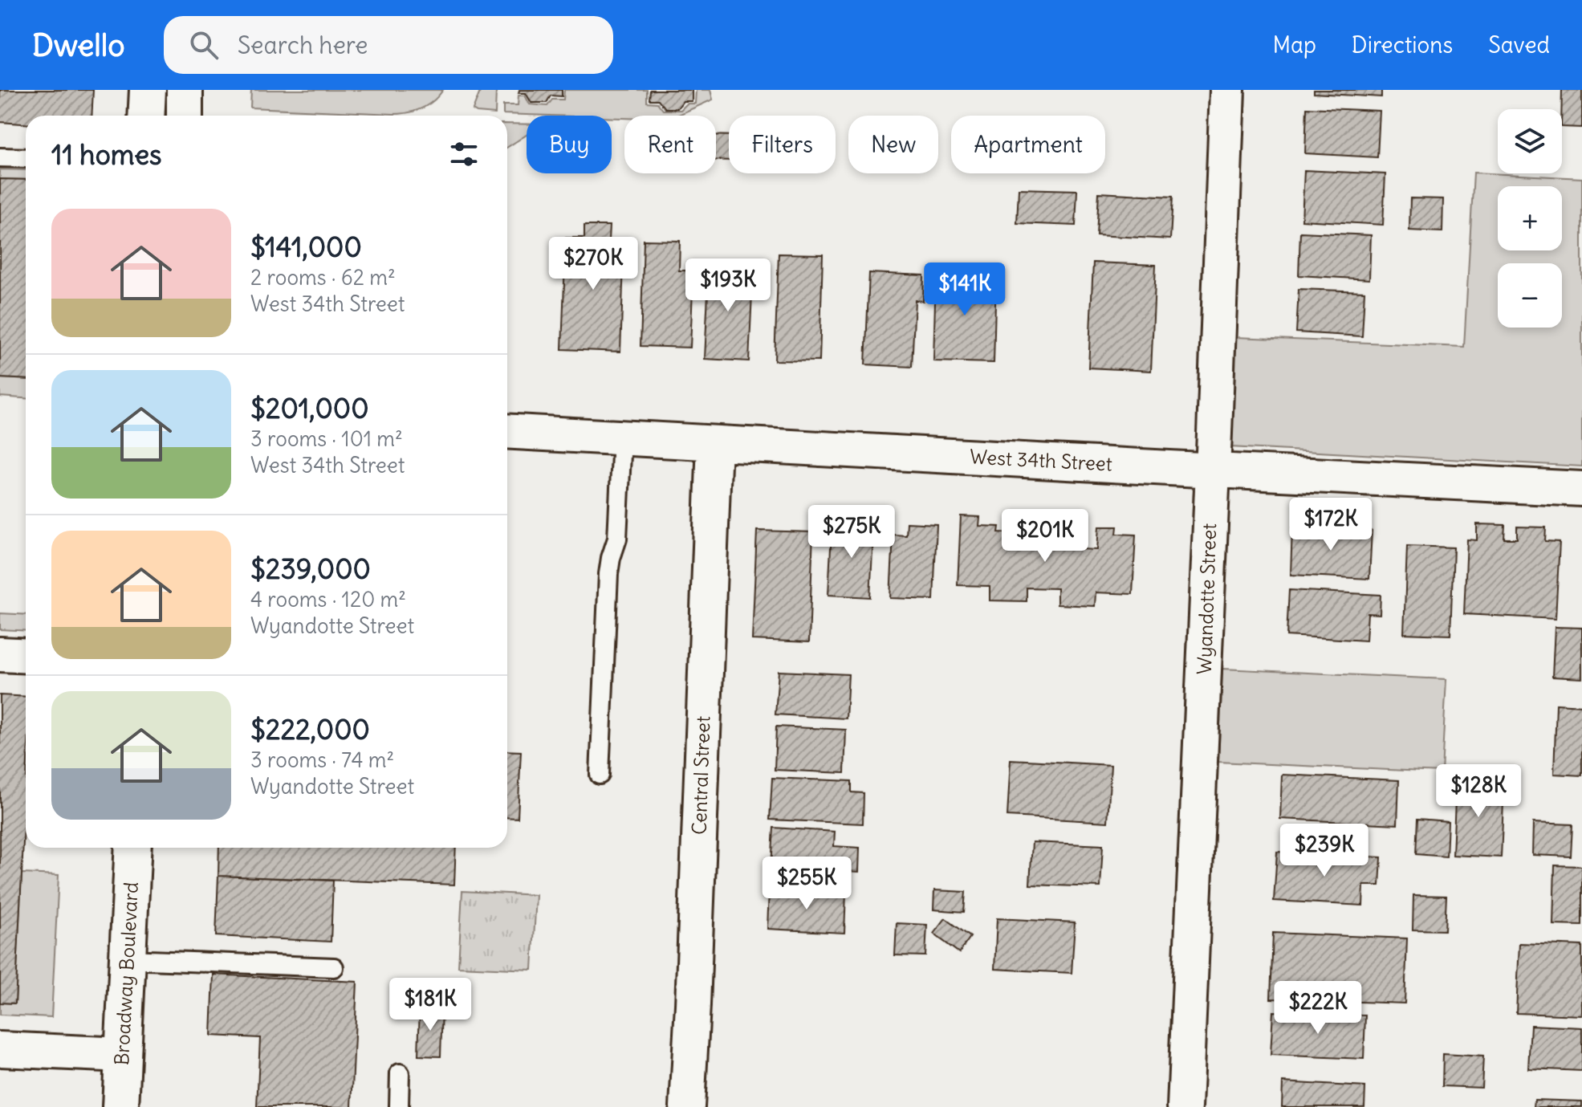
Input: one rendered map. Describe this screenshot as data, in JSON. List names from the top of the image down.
{
  "streets": {
    "main road": ["Broadway Boulevard"],
    "street": ["West 34th Street", "Wyandotte Street", "Central Street"]
  },
  "crossings": [
    ["West 34th Street", "Wyandotte Street"],
    ["West 34th Street", "Central Street"]
  ],
  "page": {
    "header": "Dwello",
    "search": "Search here",
    "nav": ["Map", "Directions", "Saved"],
    "map_buttons": ["+", "−"],
    "chip": [
      "Buy",
      "Rent",
      "Filters",
      "New",
      "Apartment"
    ],
    "heading": "11 homes",
    "list": [
      {
        "name": "$141,000",
        "note": "2 rooms · 62 m² · West 34th Street"
      },
      {
        "name": "$201,000",
        "note": "3 rooms · 101 m² · West 34th Street"
      },
      {
        "name": "$239,000",
        "note": "4 rooms · 120 m² · Wyandotte Street"
      },
      {
        "name": "$222,000",
        "note": "3 rooms · 74 m² · Wyandotte Street"
      }
    ],
    "price": [
      "$270K",
      "$193K",
      "$141K",
      "$172K",
      "$275K",
      "$201K",
      "$128K",
      "$239K",
      "$255K",
      "$181K",
      "$222K"
    ]
  }
}
